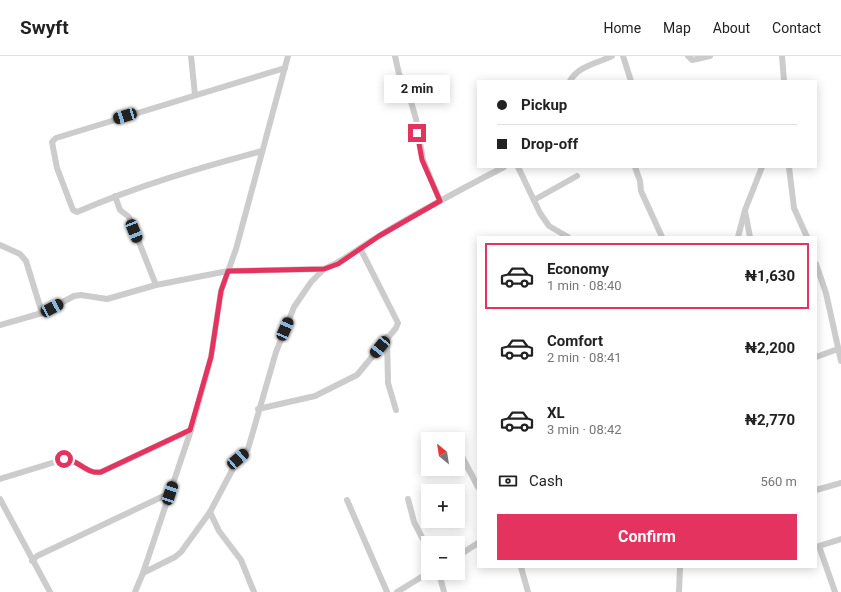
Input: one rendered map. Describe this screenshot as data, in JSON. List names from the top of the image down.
{
  "north": "top left",
  "page": {
    "header": "Swyft",
    "nav": [
      "Home",
      "Map",
      "About",
      "Contact"
    ],
    "bubble": "2 min",
    "banner": ["Pickup", "Drop-off"],
    "list": [
      {
        "name": "Economy",
        "note": "1 min · 08:40",
        "value": "₦1,630"
      },
      {
        "name": "Comfort",
        "note": "2 min · 08:41",
        "value": "₦2,200"
      },
      {
        "name": "XL",
        "note": "3 min · 08:42",
        "value": "₦2,770"
      }
    ],
    "map_buttons": ["+", "−"],
    "pay": ["Cash", "560 m"],
    "buttons": "Confirm"
  }
}
